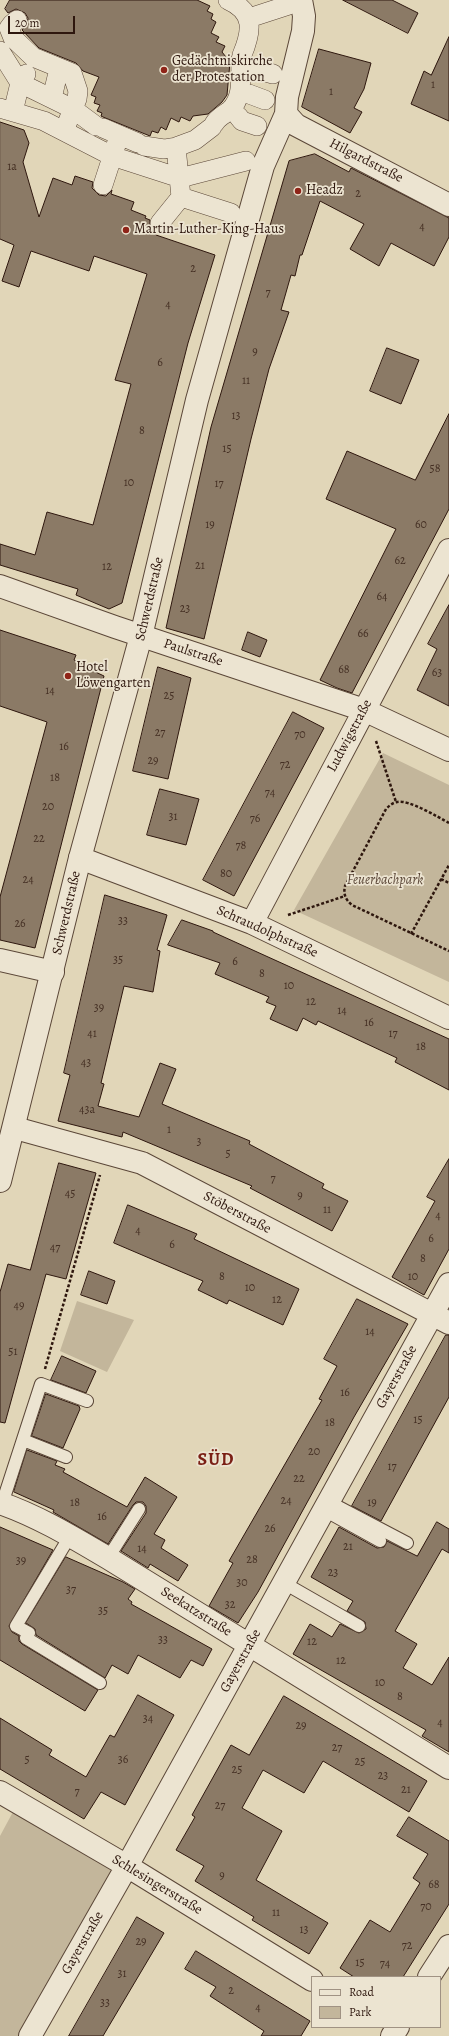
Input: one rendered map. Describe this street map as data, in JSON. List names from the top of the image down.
{
  "streets": {
    "street": [
      "Hilgardstraße",
      "Schwerdstraße",
      "Paulstraße",
      "Ludwigstraße",
      "Schraudolphstraße",
      "Stöberstraße",
      "Gayerstraße",
      "Seekatzstraße",
      "Schlesingerstraße"
    ]
  },
  "crossings": [
    ["Hilgardstraße", "Schwerdstraße"],
    ["Schwerdstraße", "Paulstraße"],
    ["Schwerdstraße", "Schraudolphstraße"],
    ["Schwerdstraße", "Stöberstraße"],
    ["Paulstraße", "Ludwigstraße"],
    ["Ludwigstraße", "Schraudolphstraße"],
    ["Stöberstraße", "Gayerstraße"],
    ["Gayerstraße", "Seekatzstraße"],
    ["Gayerstraße", "Schlesingerstraße"]
  ],
  "districts": ["SÜD"],
  "parks": ["Feuerbachpark"],
  "places": [
    "Gedächtniskirche der Protestation",
    "Headz",
    "Martin-Luther-King-Haus",
    "Hotel Löwengarten"
  ],
  "house_numbers": [
    "1",
    "1",
    "1a",
    "2",
    "4",
    "2",
    "7",
    "4",
    "9",
    "6",
    "11",
    "13",
    "8",
    "15",
    "58",
    "10",
    "17",
    "19",
    "60",
    "62",
    "21",
    "12",
    "64",
    "23",
    "66",
    "68",
    "63",
    "14",
    "25",
    "27",
    "70",
    "16",
    "29",
    "72",
    "18",
    "74",
    "20",
    "31",
    "76",
    "22",
    "78",
    "80",
    "24",
    "33",
    "26",
    "35",
    "6",
    "8",
    "10",
    "12",
    "39",
    "14",
    "16",
    "41",
    "17",
    "18",
    "43",
    "43a",
    "1",
    "3",
    "5",
    "7",
    "45",
    "9",
    "11",
    "4",
    "4",
    "6",
    "6",
    "47",
    "8",
    "8",
    "10",
    "10",
    "12",
    "49",
    "14",
    "51",
    "16",
    "15",
    "18",
    "20",
    "17",
    "22",
    "24",
    "18",
    "19",
    "16",
    "26",
    "21",
    "14",
    "28",
    "39",
    "23",
    "30",
    "37",
    "32",
    "35",
    "33",
    "12",
    "12",
    "10",
    "8",
    "34",
    "4",
    "29",
    "27",
    "5",
    "36",
    "25",
    "25",
    "23",
    "21",
    "7",
    "27",
    "9",
    "68",
    "70",
    "11",
    "13",
    "29",
    "72",
    "15",
    "74",
    "31",
    "2",
    "33",
    "4"
  ],
  "legend": ["Road", "Park"],
  "scale_bar": "20 m"
}
